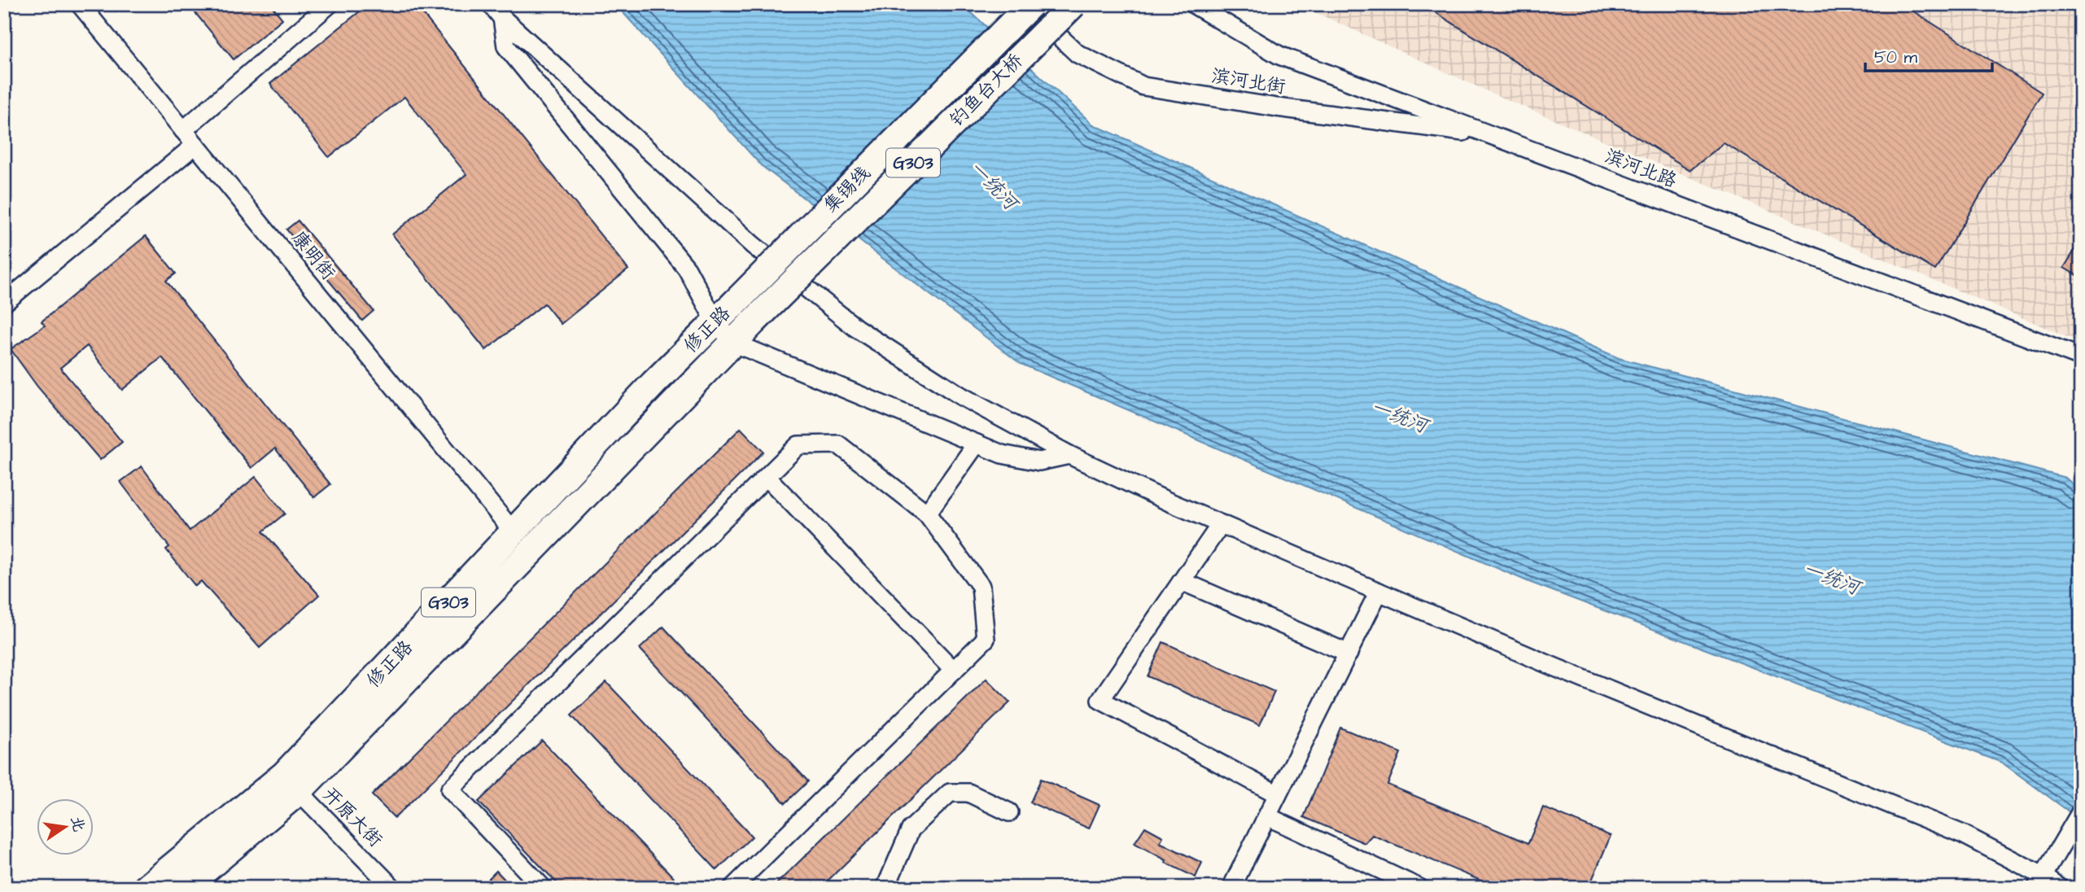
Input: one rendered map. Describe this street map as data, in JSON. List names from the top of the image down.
{
  "streets": {
    "highway": [
      "钓鱼台大桥",
      "G303",
      "集锡线",
      "修正路"
    ],
    "street": [
      "滨河北街",
      "滨河北路",
      "康明街",
      "开原大街"
    ]
  },
  "crossings": [
    ["滨河北街", "滨河北路"],
    ["钓鱼台大桥", "修正路"],
    ["集锡线", "修正路"],
    ["康明街", "修正路"],
    ["修正路", "开原大街"]
  ],
  "water": ["一统河"],
  "scale_bar": "50 m",
  "north": "right"
}
